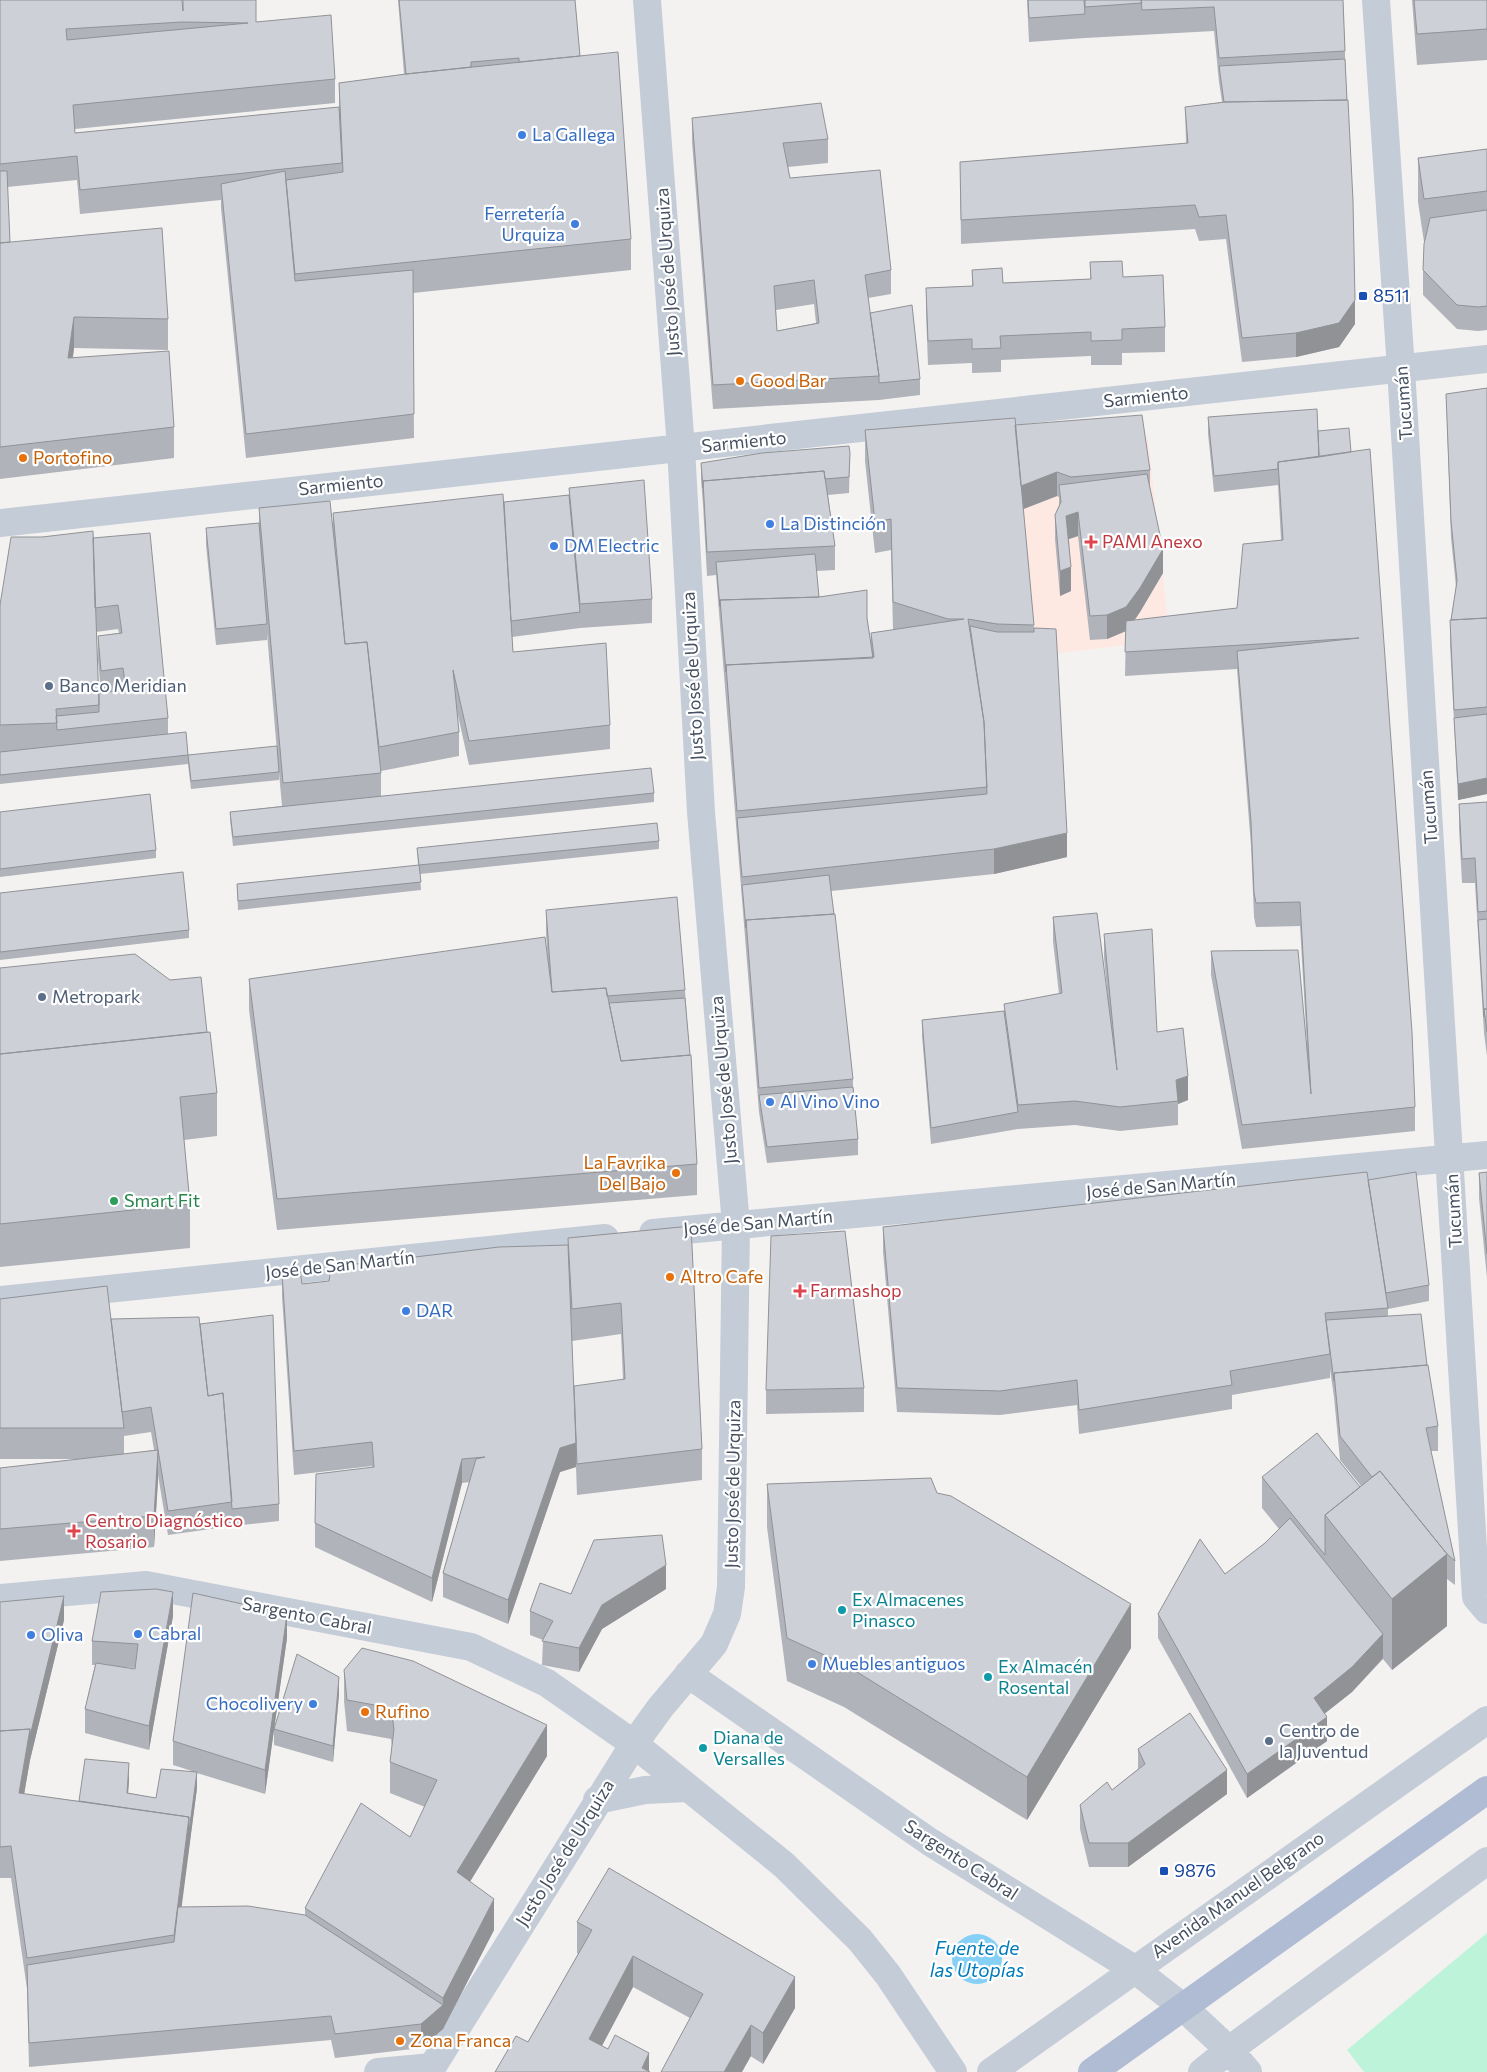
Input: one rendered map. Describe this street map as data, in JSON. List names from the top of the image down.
{
  "streets": {
    "street": [
      "Justo José de Urquiza",
      "Sarmiento",
      "Tucumán",
      "José de San Martín",
      "Sargento Cabral",
      "Avenida Manuel Belgrano"
    ]
  },
  "crossings": [
    ["Justo José de Urquiza", "Sarmiento"],
    ["Justo José de Urquiza", "José de San Martín"],
    ["Justo José de Urquiza", "Sargento Cabral"],
    ["Sarmiento", "Tucumán"],
    ["Tucumán", "José de San Martín"],
    ["Sargento Cabral", "Avenida Manuel Belgrano"]
  ],
  "water": ["Fuente de las Utopías"],
  "places": {
    "other": [
      "La Gallega",
      "Ferretería Urquiza",
      "Good Bar",
      "Portofino",
      "La Distinción",
      "DM Electric",
      "Banco Meridian",
      "Metropark",
      "Al Vino Vino",
      "La Favrika Del Bajo",
      "Smart Fit",
      "Altro Cafe",
      "DAR",
      "Ex Almacenes Pinasco",
      "Cabral",
      "Oliva",
      "Muebles antiguos",
      "Ex Almacén Rosental",
      "Chocolivery",
      "Rufino",
      "Centro de la Juventud",
      "Diana de Versalles",
      "Zona Franca"
    ],
    "transit": ["8511", "9876"],
    "health": ["PAMI Anexo", "Farmashop", "Centro Diagnóstico Rosario"]
  }
}
